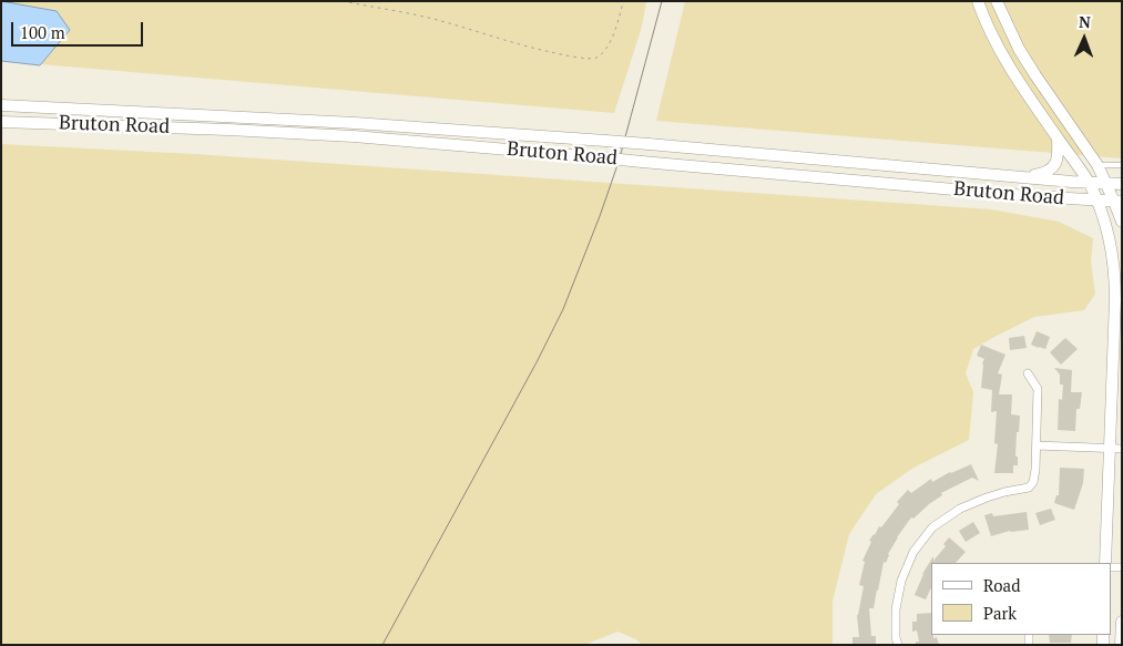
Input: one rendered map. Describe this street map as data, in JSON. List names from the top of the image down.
{
  "streets": {
    "main road": ["Bruton Road"]
  },
  "legend": ["Road", "Park"],
  "scale_bar": "100 m",
  "north": "top"
}
